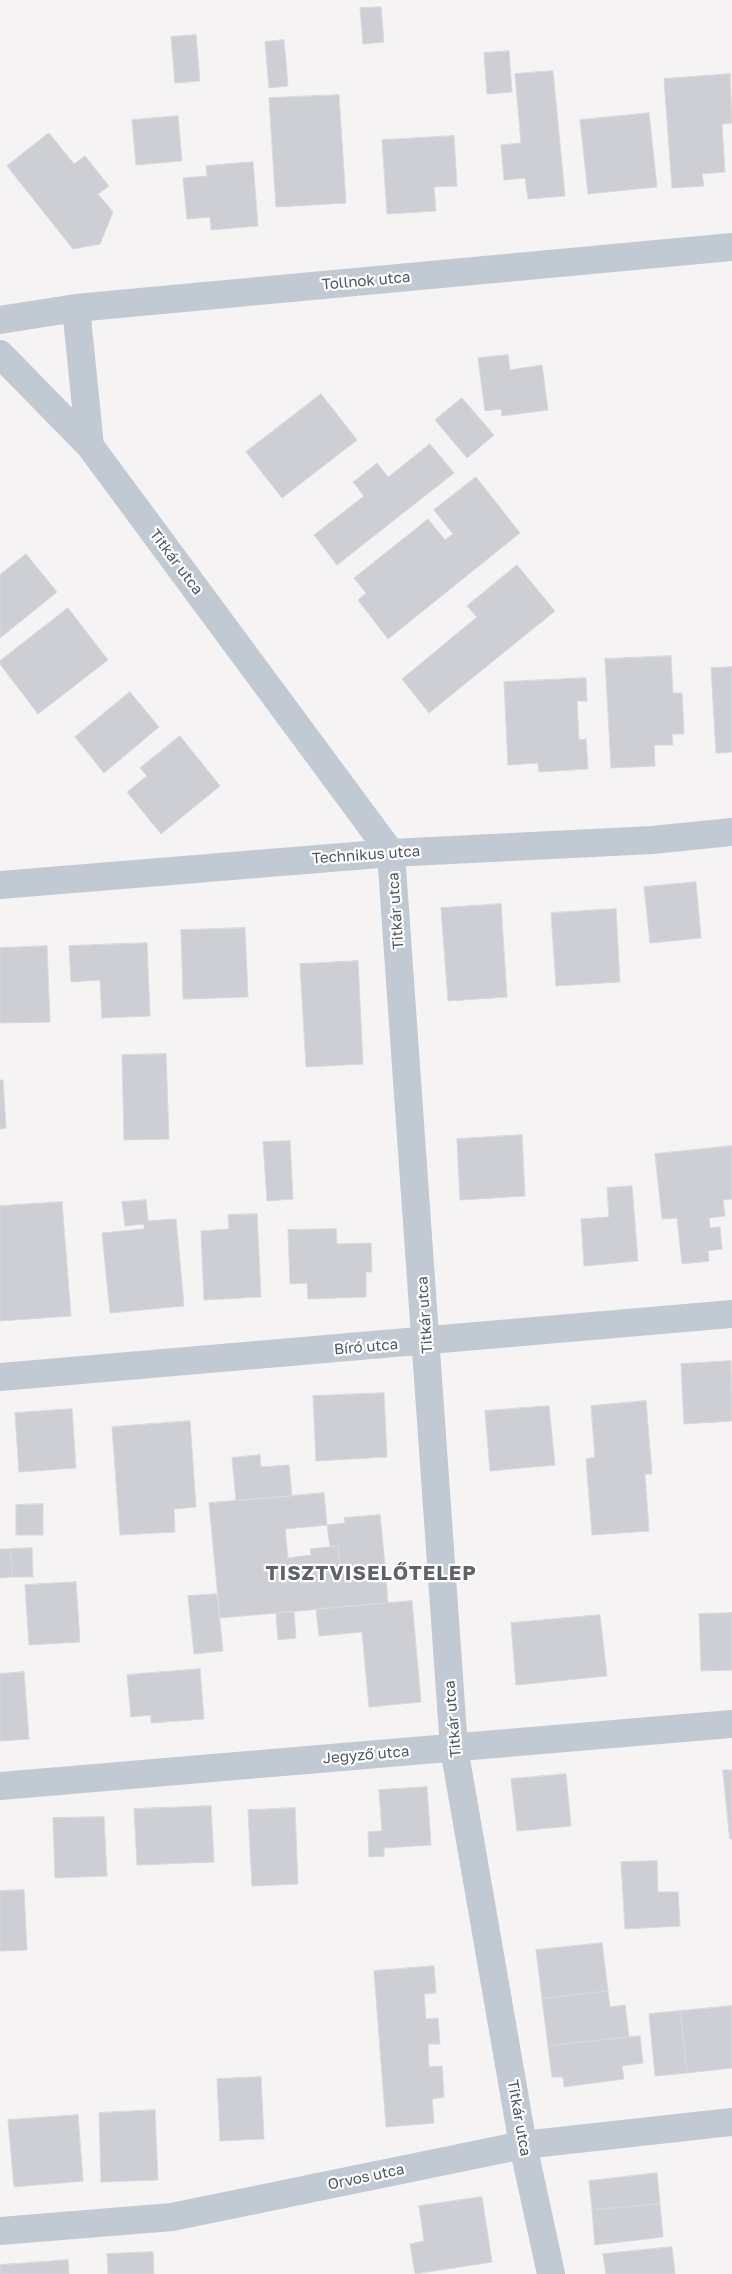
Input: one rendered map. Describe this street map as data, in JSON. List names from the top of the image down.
{
  "streets": {
    "street": [
      "Tollnok utca",
      "Titkár utca",
      "Technikus utca",
      "Bíró utca",
      "Jegyző utca",
      "Orvos utca"
    ]
  },
  "crossings": [
    ["Titkár utca", "Technikus utca"],
    ["Titkár utca", "Bíró utca"],
    ["Titkár utca", "Jegyző utca"],
    ["Titkár utca", "Orvos utca"]
  ],
  "districts": ["TISZTVISELŐTELEP"]
}
